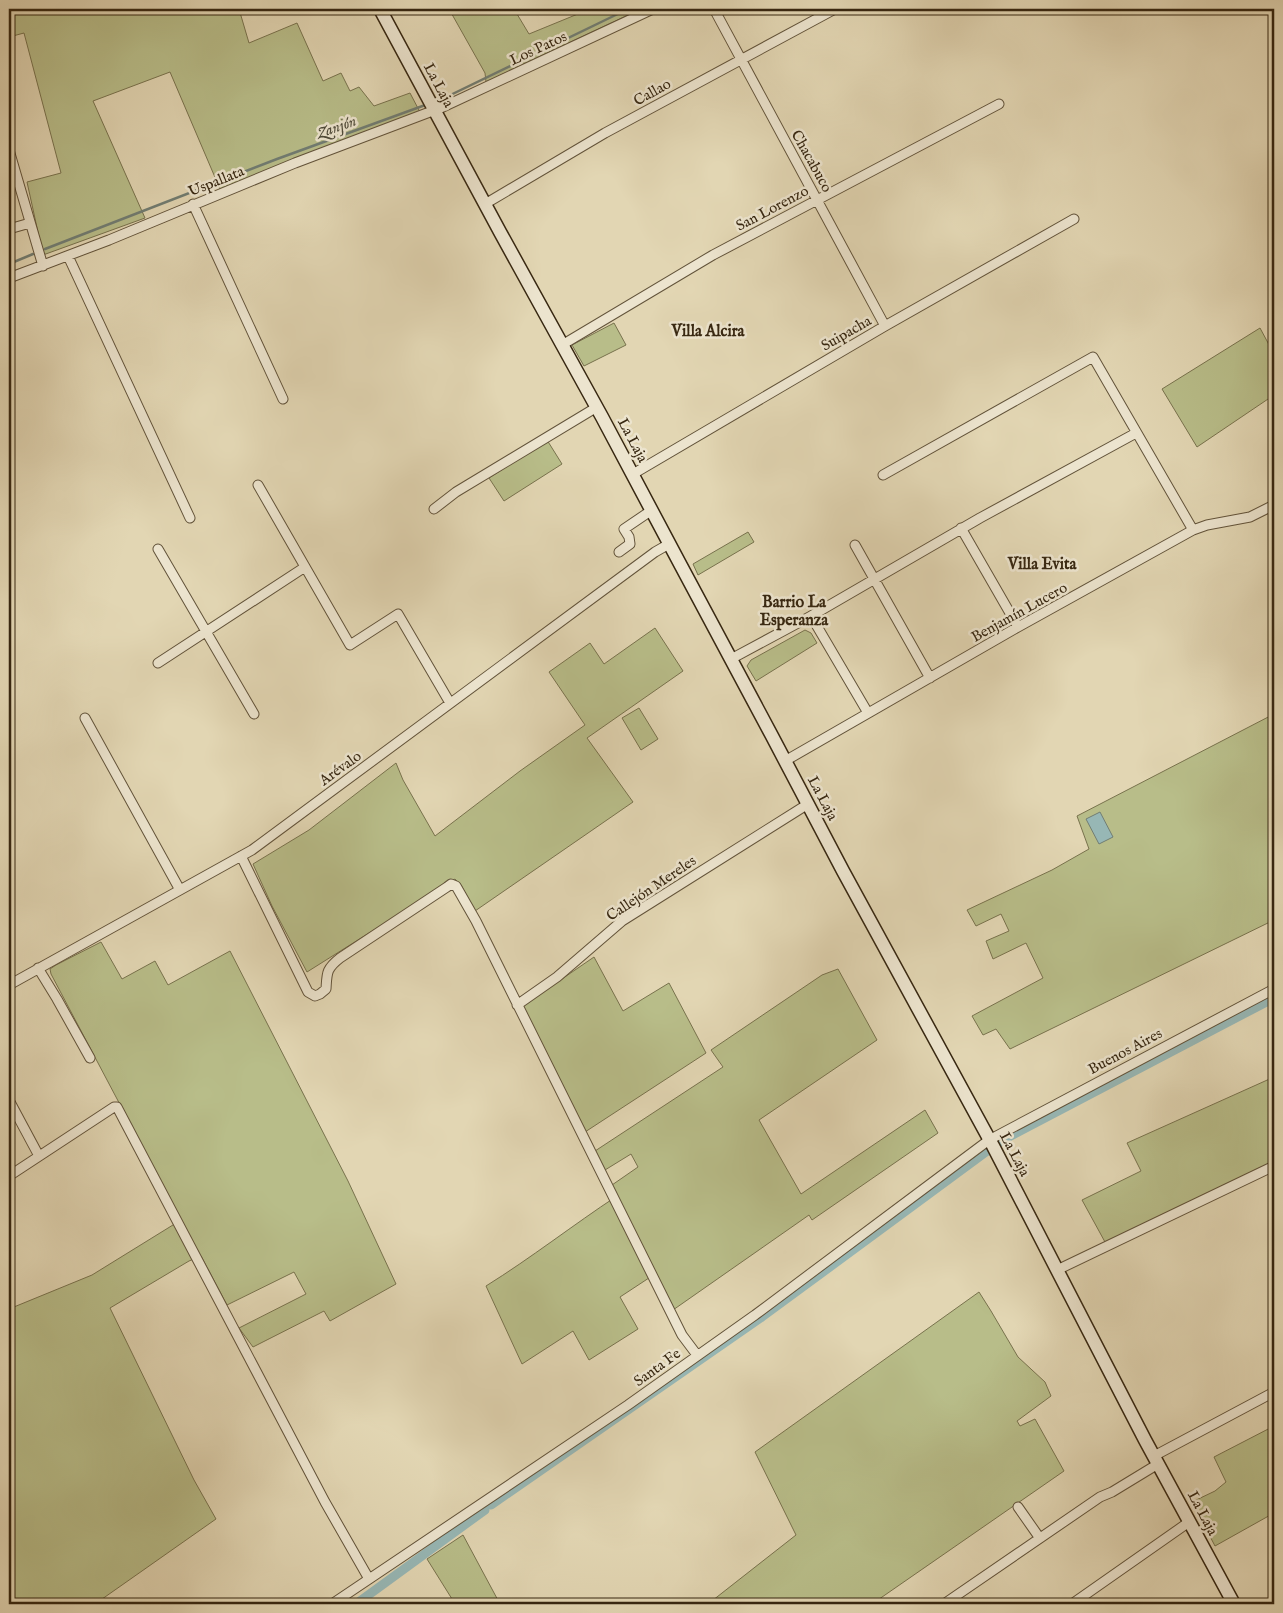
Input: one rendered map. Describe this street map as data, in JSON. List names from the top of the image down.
{
  "streets": {
    "main road": ["La Laja"],
    "street": [
      "Los Patos",
      "Callao",
      "Chacabuco",
      "Uspallata",
      "San Lorenzo",
      "Suipacha",
      "Benjamín Lucero",
      "Arévalo",
      "Callejón Mereles",
      "Buenos Aires",
      "Santa Fe"
    ]
  },
  "crossings": [
    ["Los Patos", "La Laja"],
    ["Los Patos", "Uspallata"],
    ["La Laja", "Callao"],
    ["La Laja", "Uspallata"],
    ["La Laja", "San Lorenzo"],
    ["La Laja", "Suipacha"],
    ["La Laja", "Benjamín Lucero"],
    ["La Laja", "Arévalo"],
    ["La Laja", "Callejón Mereles"],
    ["La Laja", "Buenos Aires"],
    ["La Laja", "Santa Fe"],
    ["Callao", "Chacabuco"],
    ["Chacabuco", "San Lorenzo"],
    ["Chacabuco", "Suipacha"],
    ["Buenos Aires", "Santa Fe"]
  ],
  "districts": ["Villa Alcira", "Villa Evita", "Barrio La Esperanza"],
  "water": ["Zanjón"]
}
